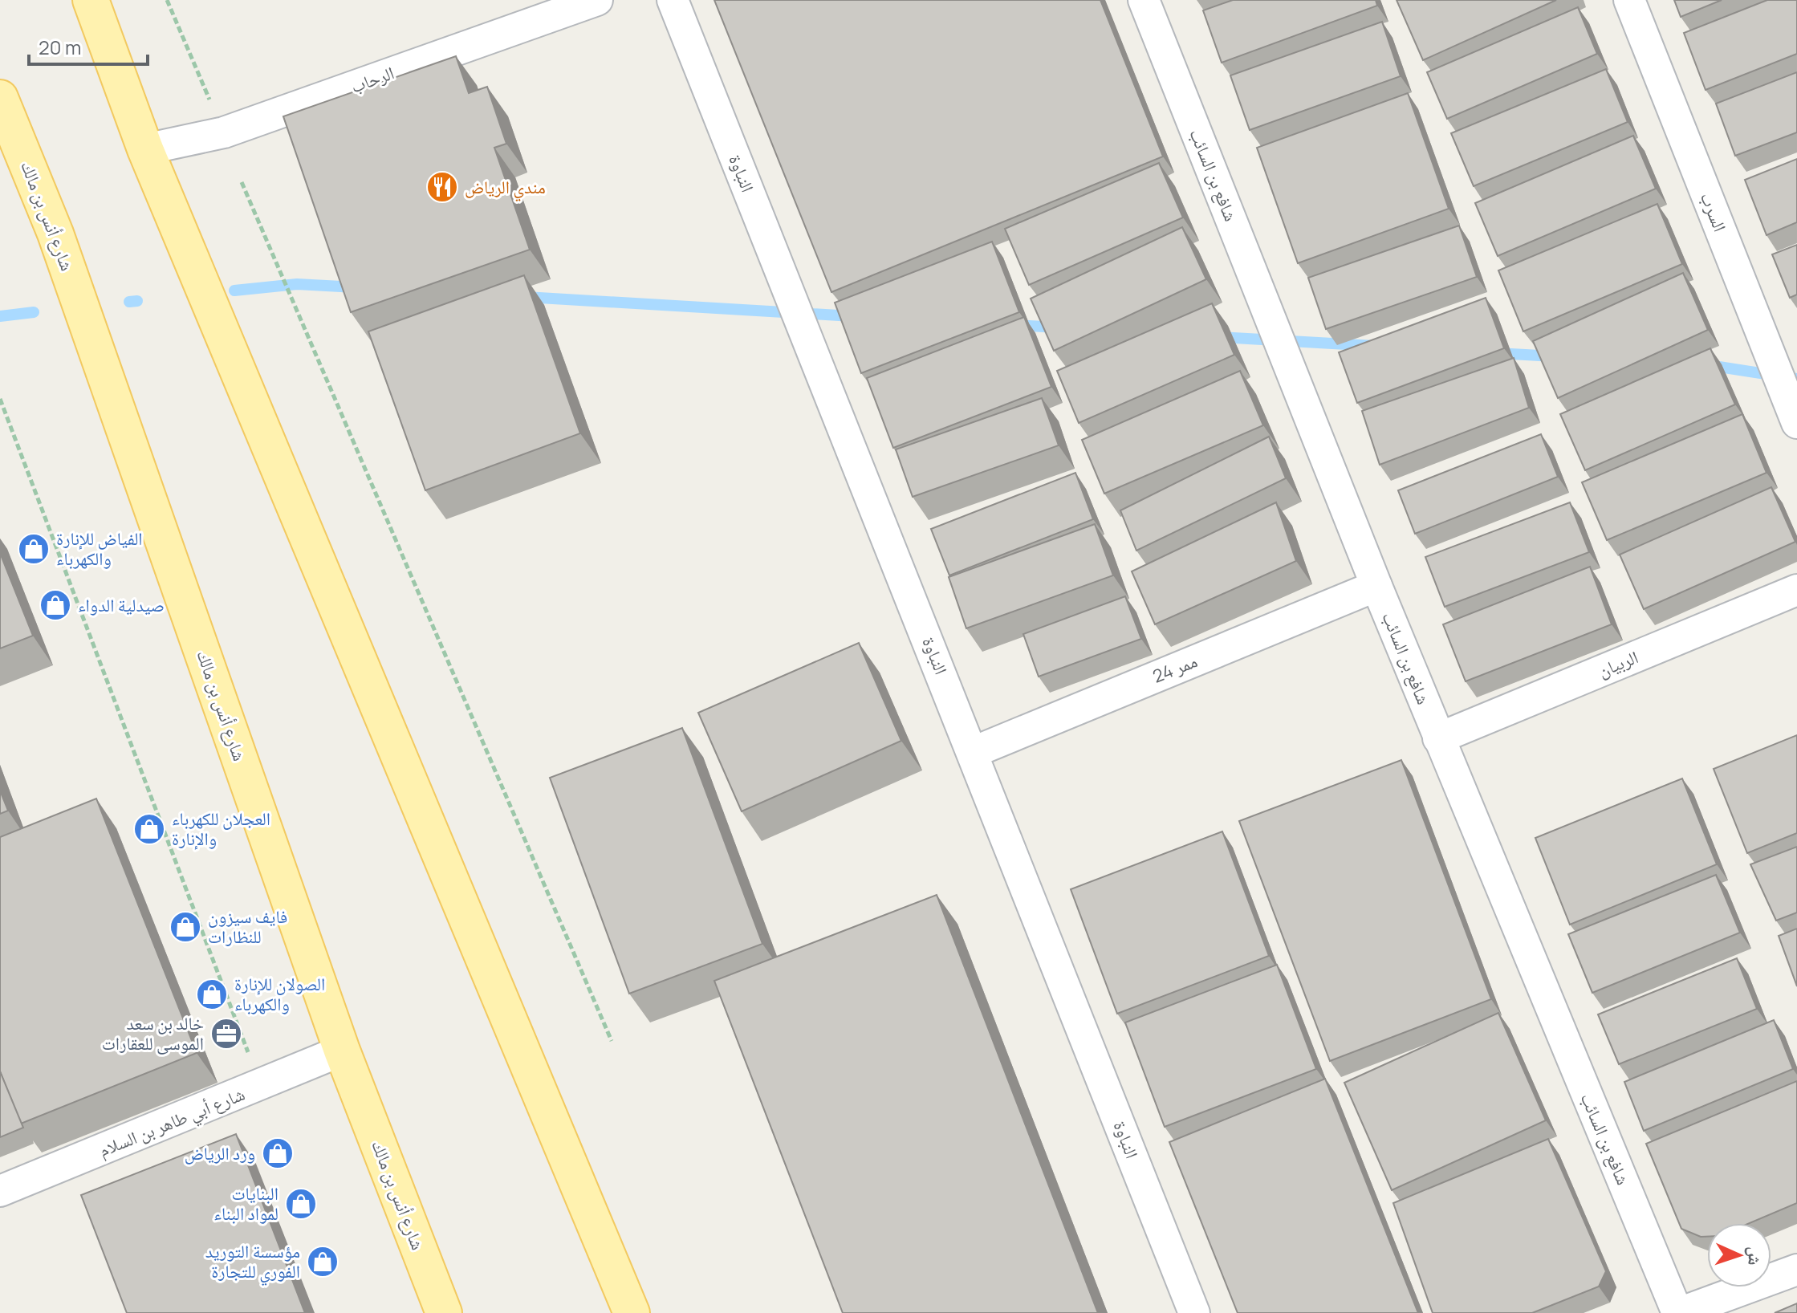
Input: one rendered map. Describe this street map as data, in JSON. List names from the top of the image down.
{
  "streets": {
    "main road": ["شارع أنس بن مالك"],
    "street": [
      "الرحاب",
      "النباوة",
      "شافع بن السائب",
      "السرب",
      "الربيان",
      "ممر 24",
      "شارع أبي طاهر بن السلام"
    ]
  },
  "crossings": [
    ["النباوة", "ممر 24"],
    ["شافع بن السائب", "الربيان"],
    ["شافع بن السائب", "ممر 24"],
    ["شارع أنس بن مالك", "شارع أبي طاهر بن السلام"]
  ],
  "places": {
    "restaurant": ["مندي الرياض"],
    "shop": [
      "الفياض للإنارة والكهرباء",
      "صيدلية الدواء",
      "العجلان للكهرباء والإنارة",
      "فايف سيزون للنظارات",
      "الصولان للإنارة والكهرباء",
      "ورد الرياض",
      "البنايات لمواد البناء",
      "مؤسسة التوريد الفوري للتجارة"
    ],
    "office": ["خالد بن سعد الموسى للعقارات"]
  },
  "scale_bar": "20 m",
  "north": "right"
}
